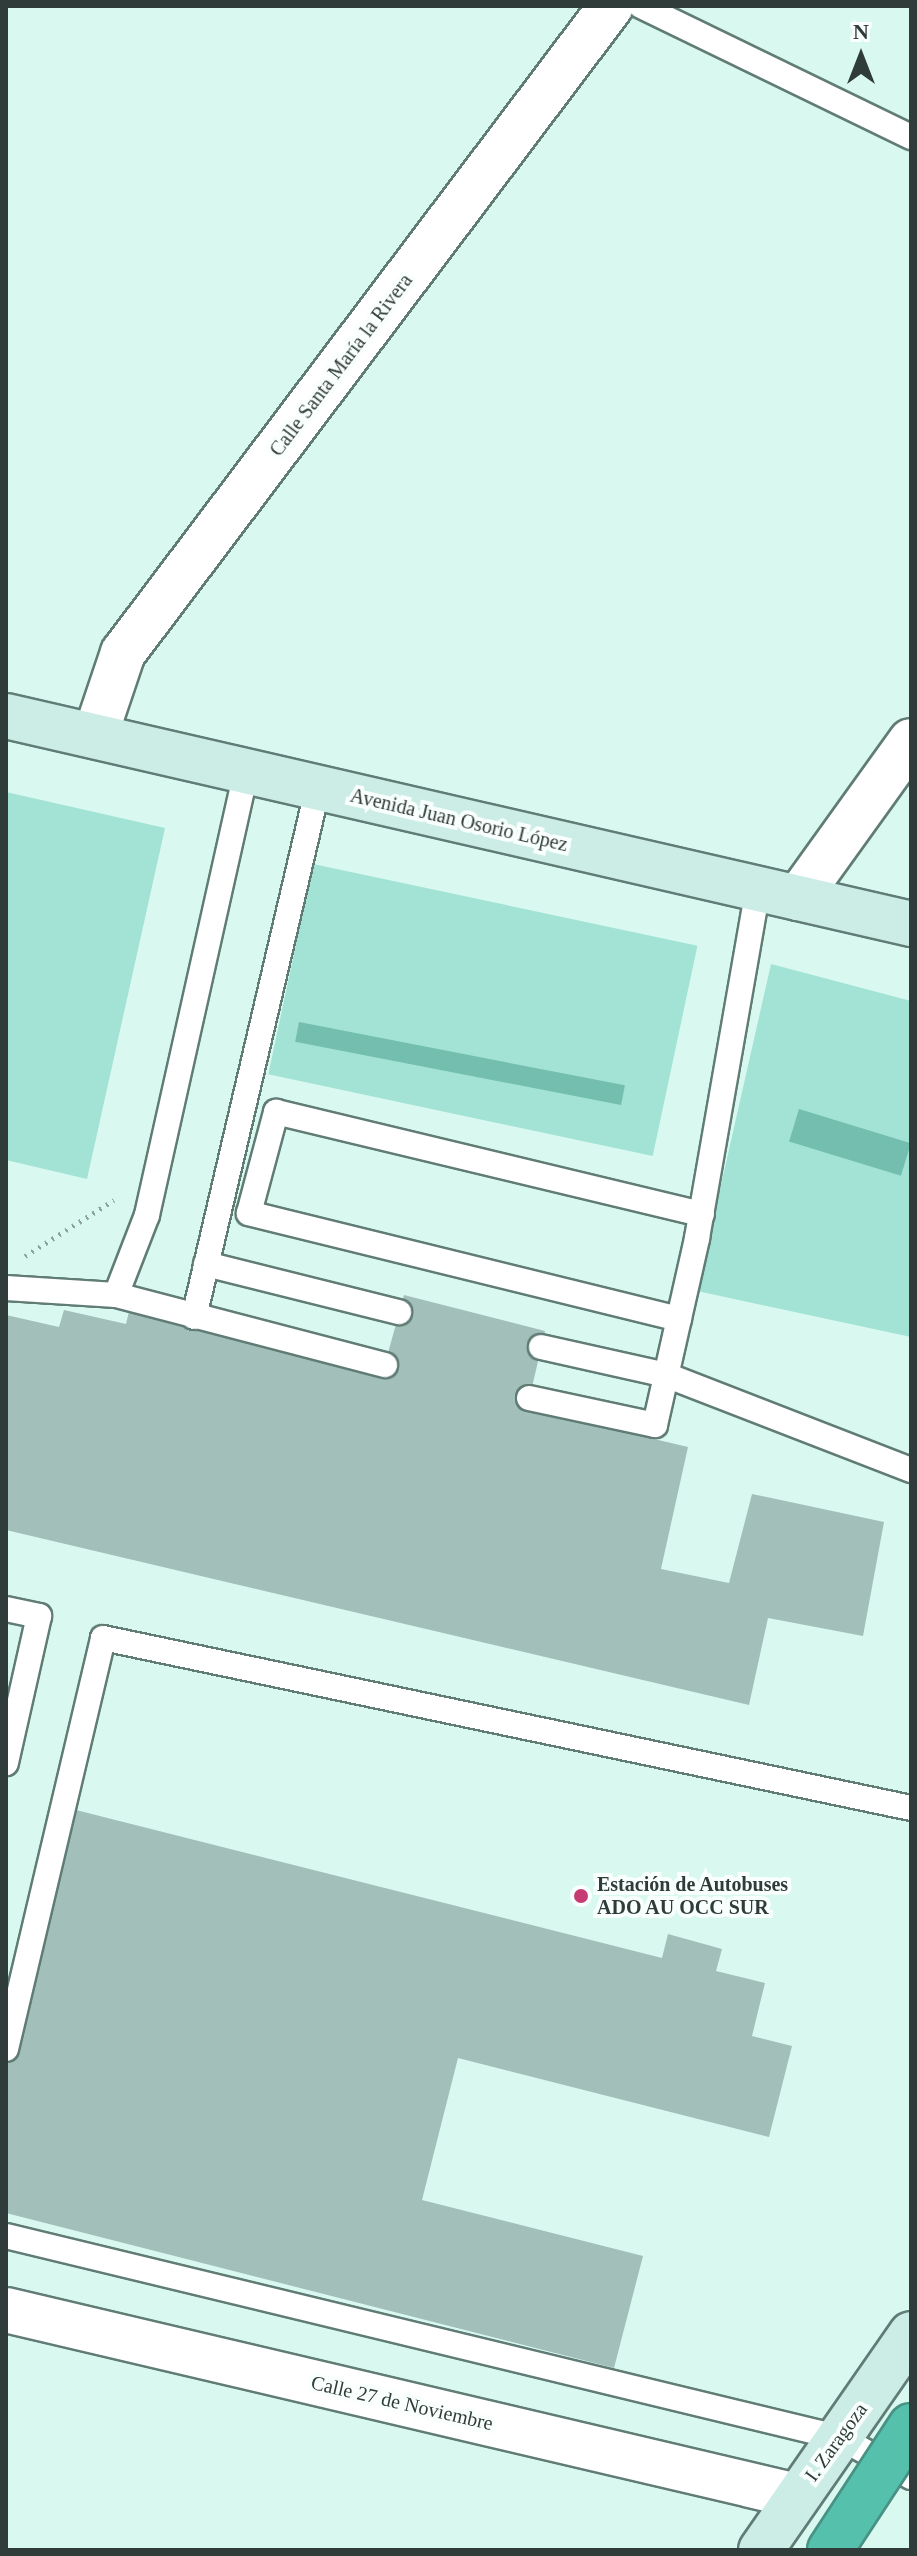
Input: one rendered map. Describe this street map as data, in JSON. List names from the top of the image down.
{
  "streets": {
    "main road": ["Avenida Juan Osorio López", "I. Zaragoza"],
    "street": ["Calle Santa María la Rivera", "Calle 27 de Noviembre"]
  },
  "crossings": [
    ["Calle Santa María la Rivera", "Avenida Juan Osorio López"],
    ["Calle 27 de Noviembre", "I. Zaragoza"]
  ],
  "places": ["Estación de Autobuses ADO AU OCC SUR"],
  "north": "top"
}
